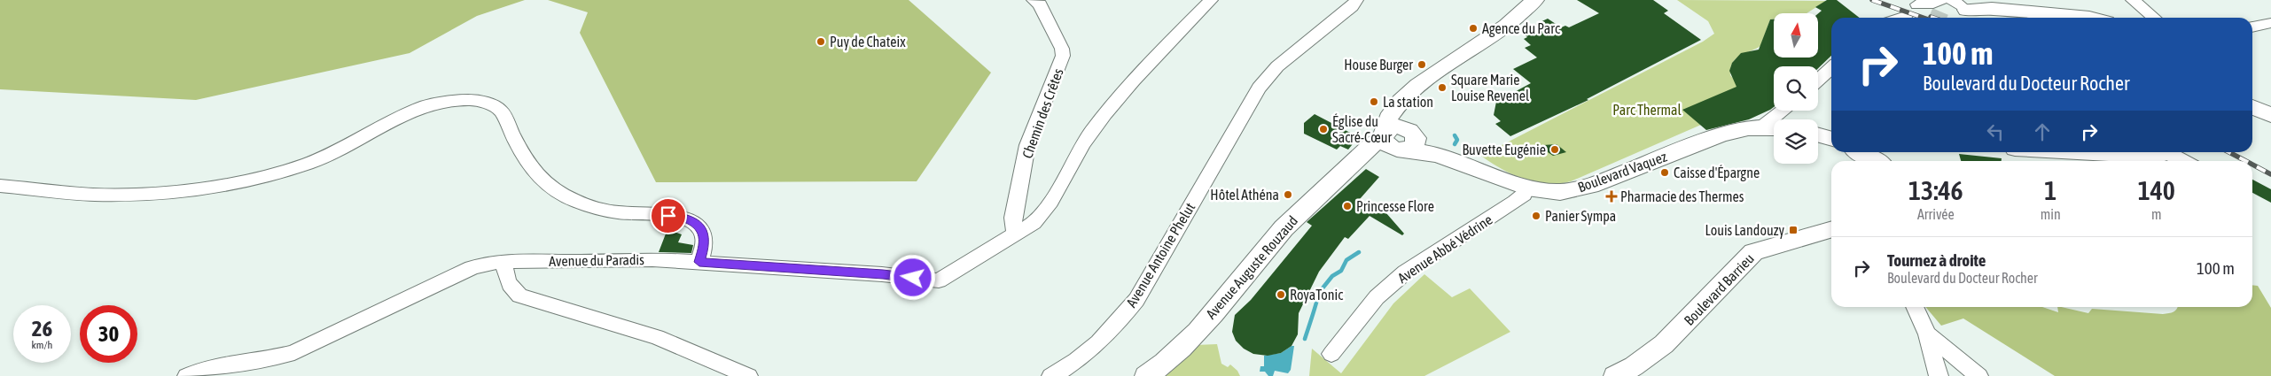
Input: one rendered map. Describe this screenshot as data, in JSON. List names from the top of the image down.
{
  "streets": {
    "main road": ["Boulevard Vaquez", "Avenue Auguste Rouzaud", "Boulevard Barrieu"],
    "street": [
      "Chemin des Crêtes",
      "Avenue Abbé Védrine",
      "Avenue Antoine Phelut",
      "Avenue du Paradis"
    ]
  },
  "crossings": [
    ["Chemin des Crêtes", "Avenue du Paradis"],
    ["Boulevard Vaquez", "Avenue Abbé Védrine"],
    ["Boulevard Vaquez", "Avenue Auguste Rouzaud"]
  ],
  "parks": ["Parc Thermal"],
  "places": {
    "other": [
      "Agence du Parc",
      "Puy de Chateix",
      "House Burger",
      "Square Marie Louise Revenel",
      "La station",
      "Église du Sacré-Cœur",
      "Buvette Eugénie",
      "Caisse d'Épargne",
      "Hôtel Athéna",
      "Princesse Flore",
      "Panier Sympa",
      "RoyaTonic"
    ],
    "health": ["Pharmacie des Thermes"],
    "transit": ["Louis Landouzy"]
  },
  "north": "top",
  "page": {
    "turn": ["100 m", "Boulevard du Docteur Rocher"],
    "eta": [
      "13:46",
      "Arrivée",
      "1",
      "min",
      "140",
      "m"
    ],
    "list": [
      {
        "name": "Tournez à droite",
        "note": "Boulevard du Docteur Rocher",
        "value": "100 m"
      }
    ],
    "speed": "26 km/h",
    "limit": "30"
  }
}
